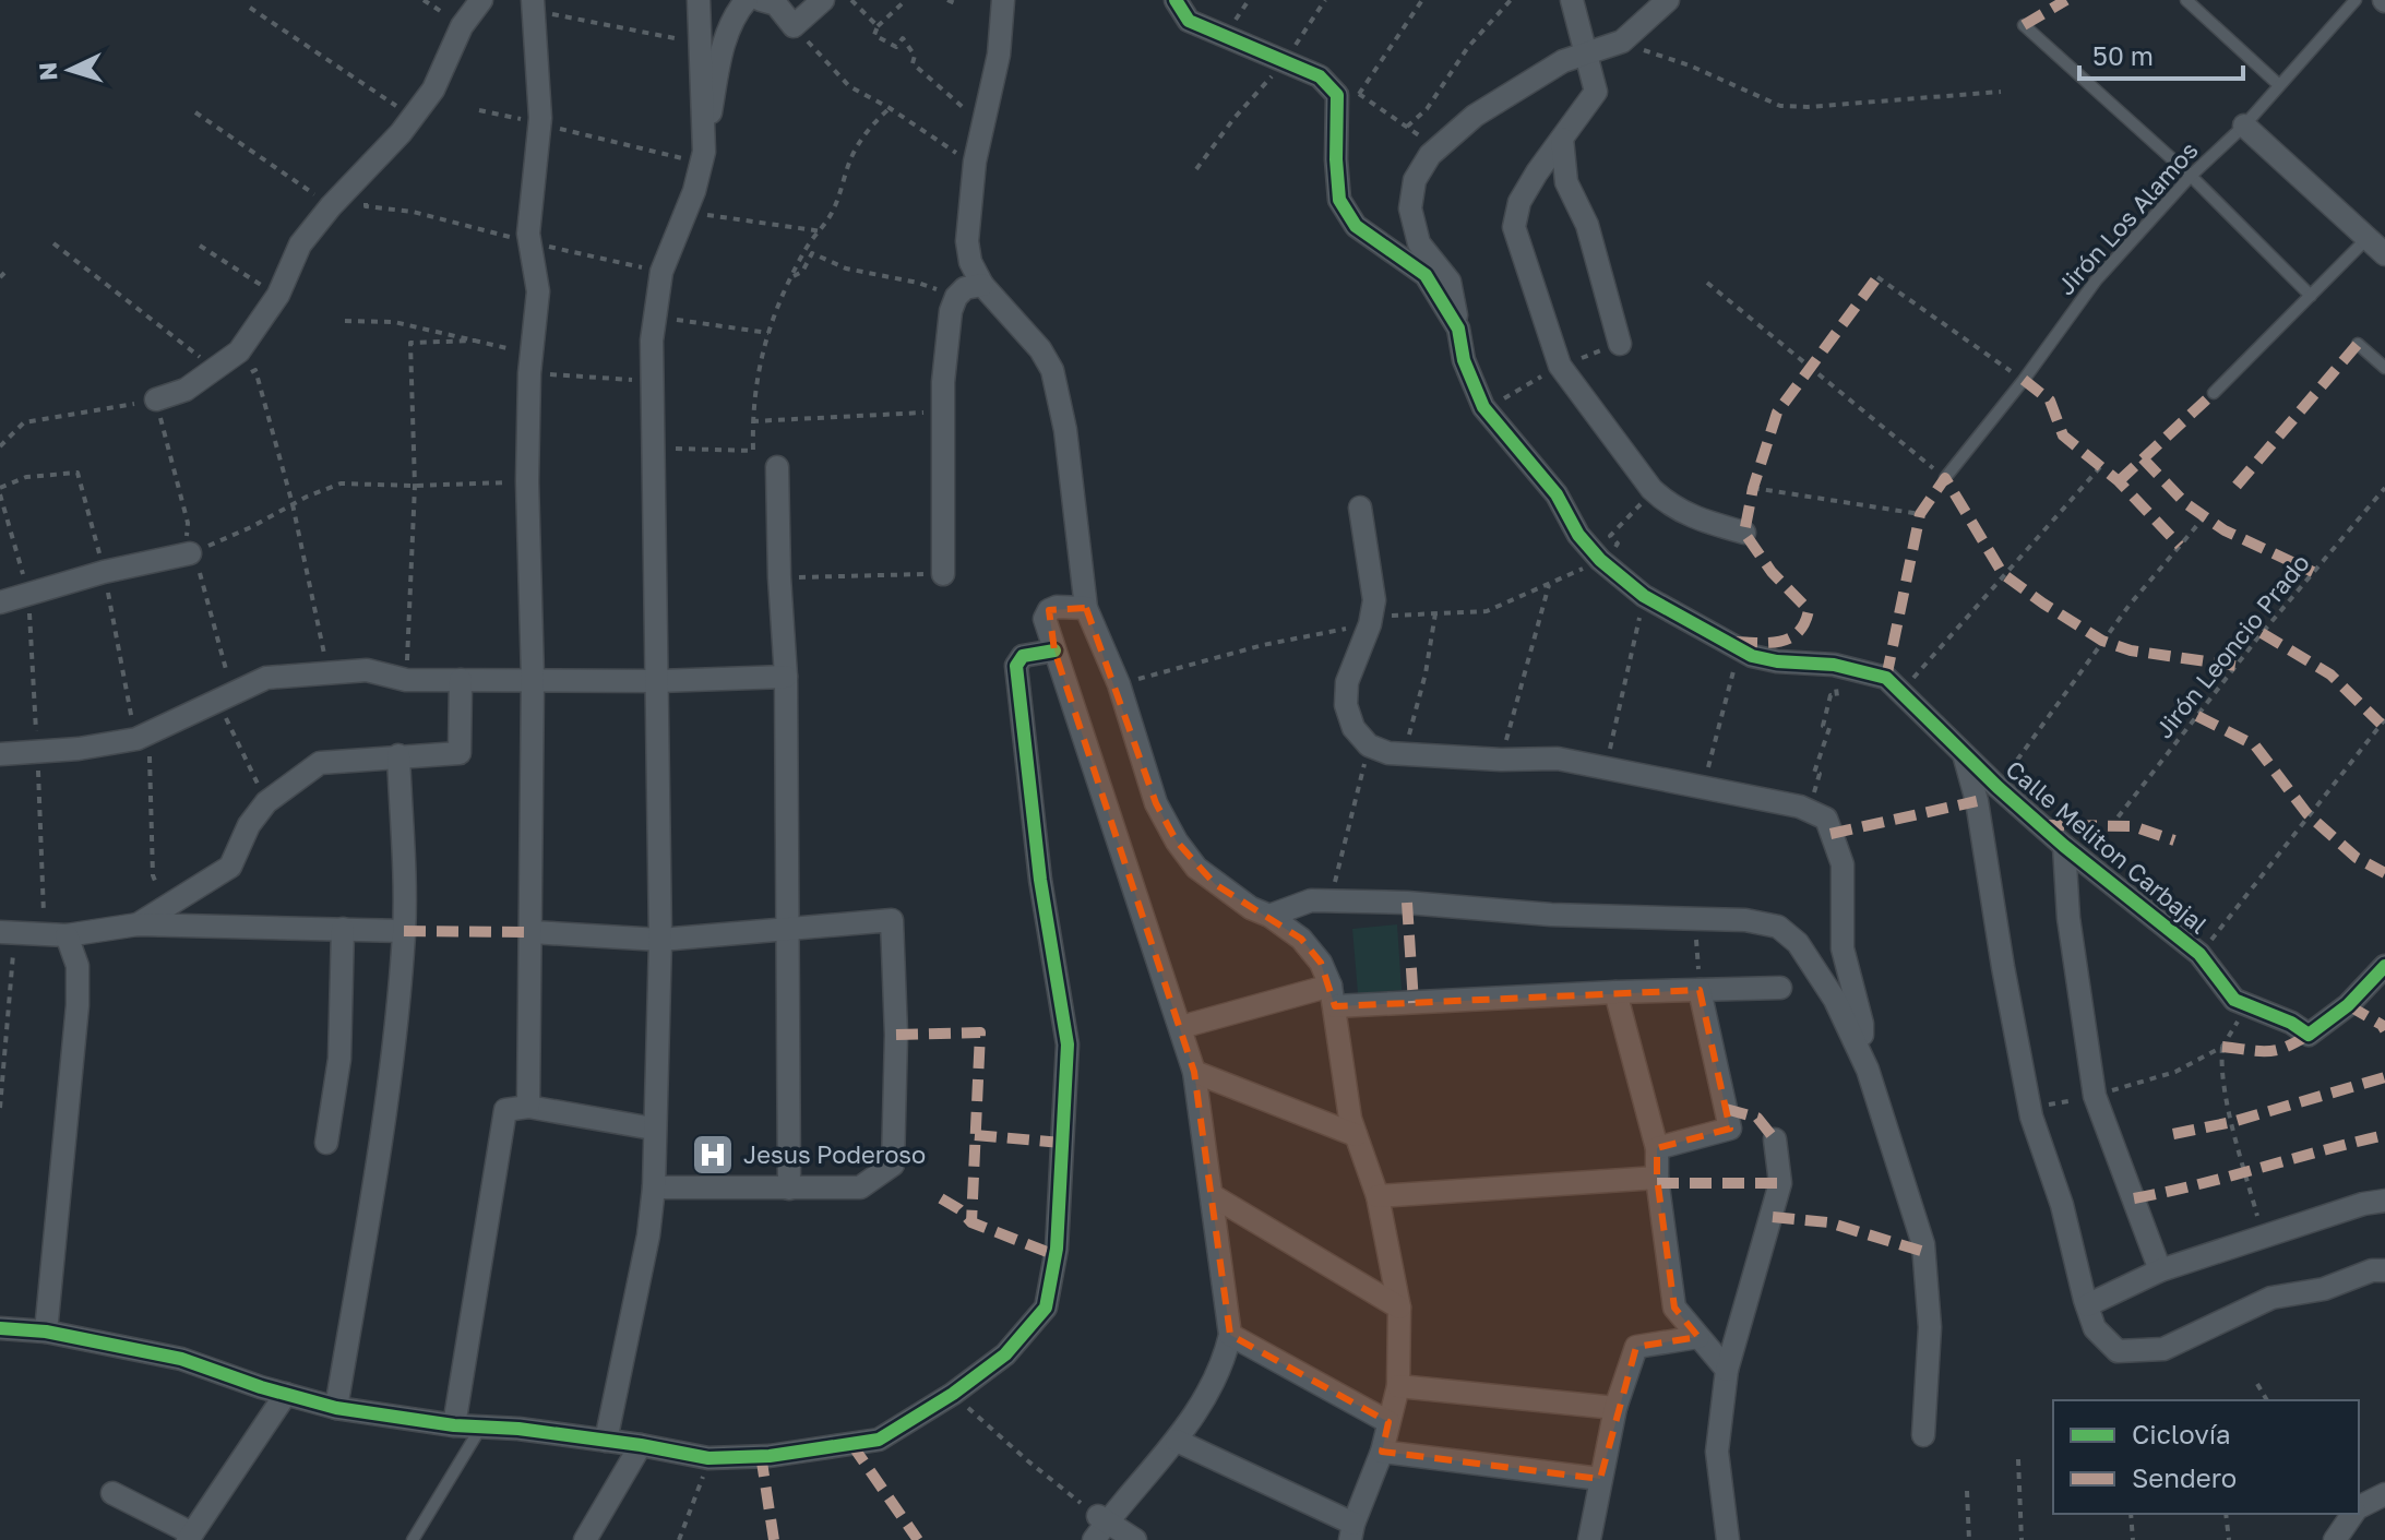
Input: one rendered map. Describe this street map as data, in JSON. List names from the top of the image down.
{
  "streets": {
    "street": ["Calle Meliton Carbajal"],
    "lane": ["Jirón Los Alamos"],
    "path": ["Jirón Leoncio Prado"]
  },
  "places": {
    "hospital": ["Jesus Poderoso"]
  },
  "legend": ["Ciclovía", "Sendero"],
  "scale_bar": "50 m",
  "north": "left"
}
